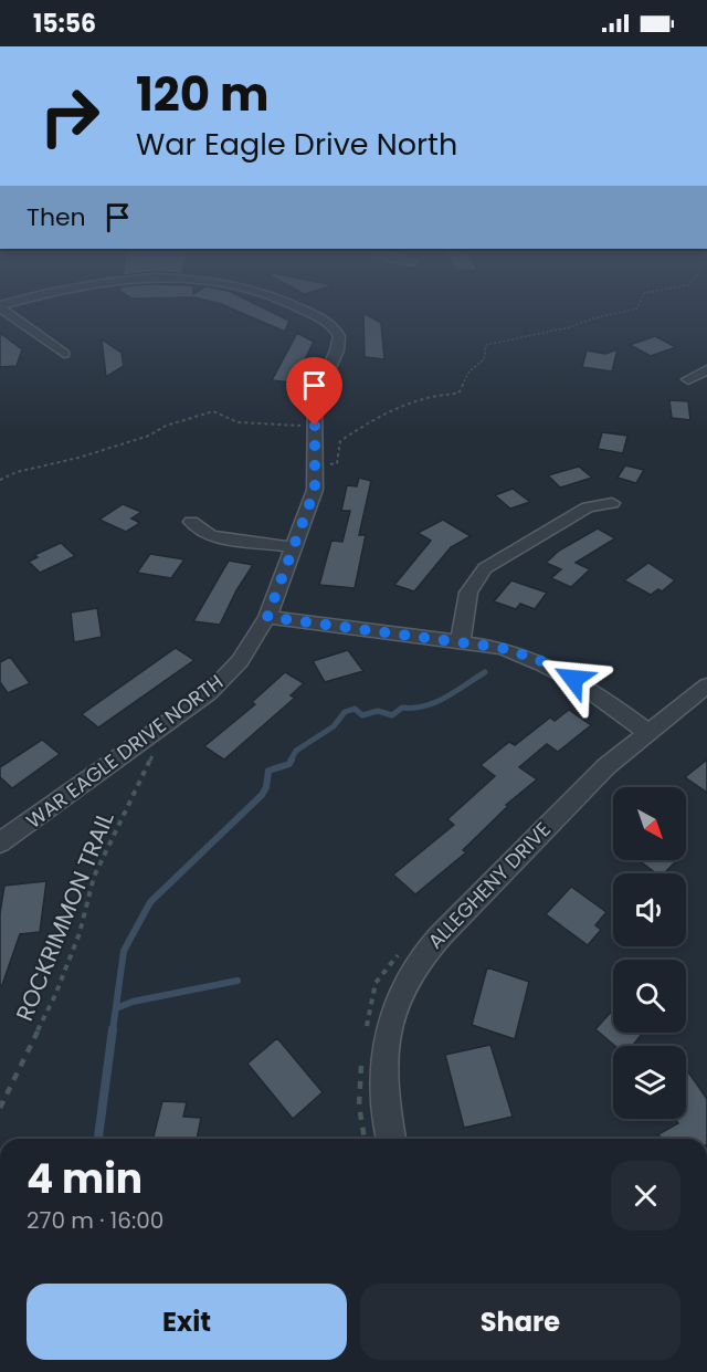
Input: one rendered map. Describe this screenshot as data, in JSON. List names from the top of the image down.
{
  "streets": {
    "street": ["WAR EAGLE DRIVE NORTH", "ALLEGHENY DRIVE"],
    "path": ["ROCKRIMMON TRAIL"]
  },
  "crossings": [
    ["WAR EAGLE DRIVE NORTH", "ROCKRIMMON TRAIL"]
  ],
  "north": "bottom right",
  "page": {
    "status": "15:56",
    "turn": ["120 m", "War Eagle Drive North"],
    "then": "Then",
    "heading": ["4 min", "270 m · 16:00"],
    "buttons": ["Exit", "Share"]
  }
}
